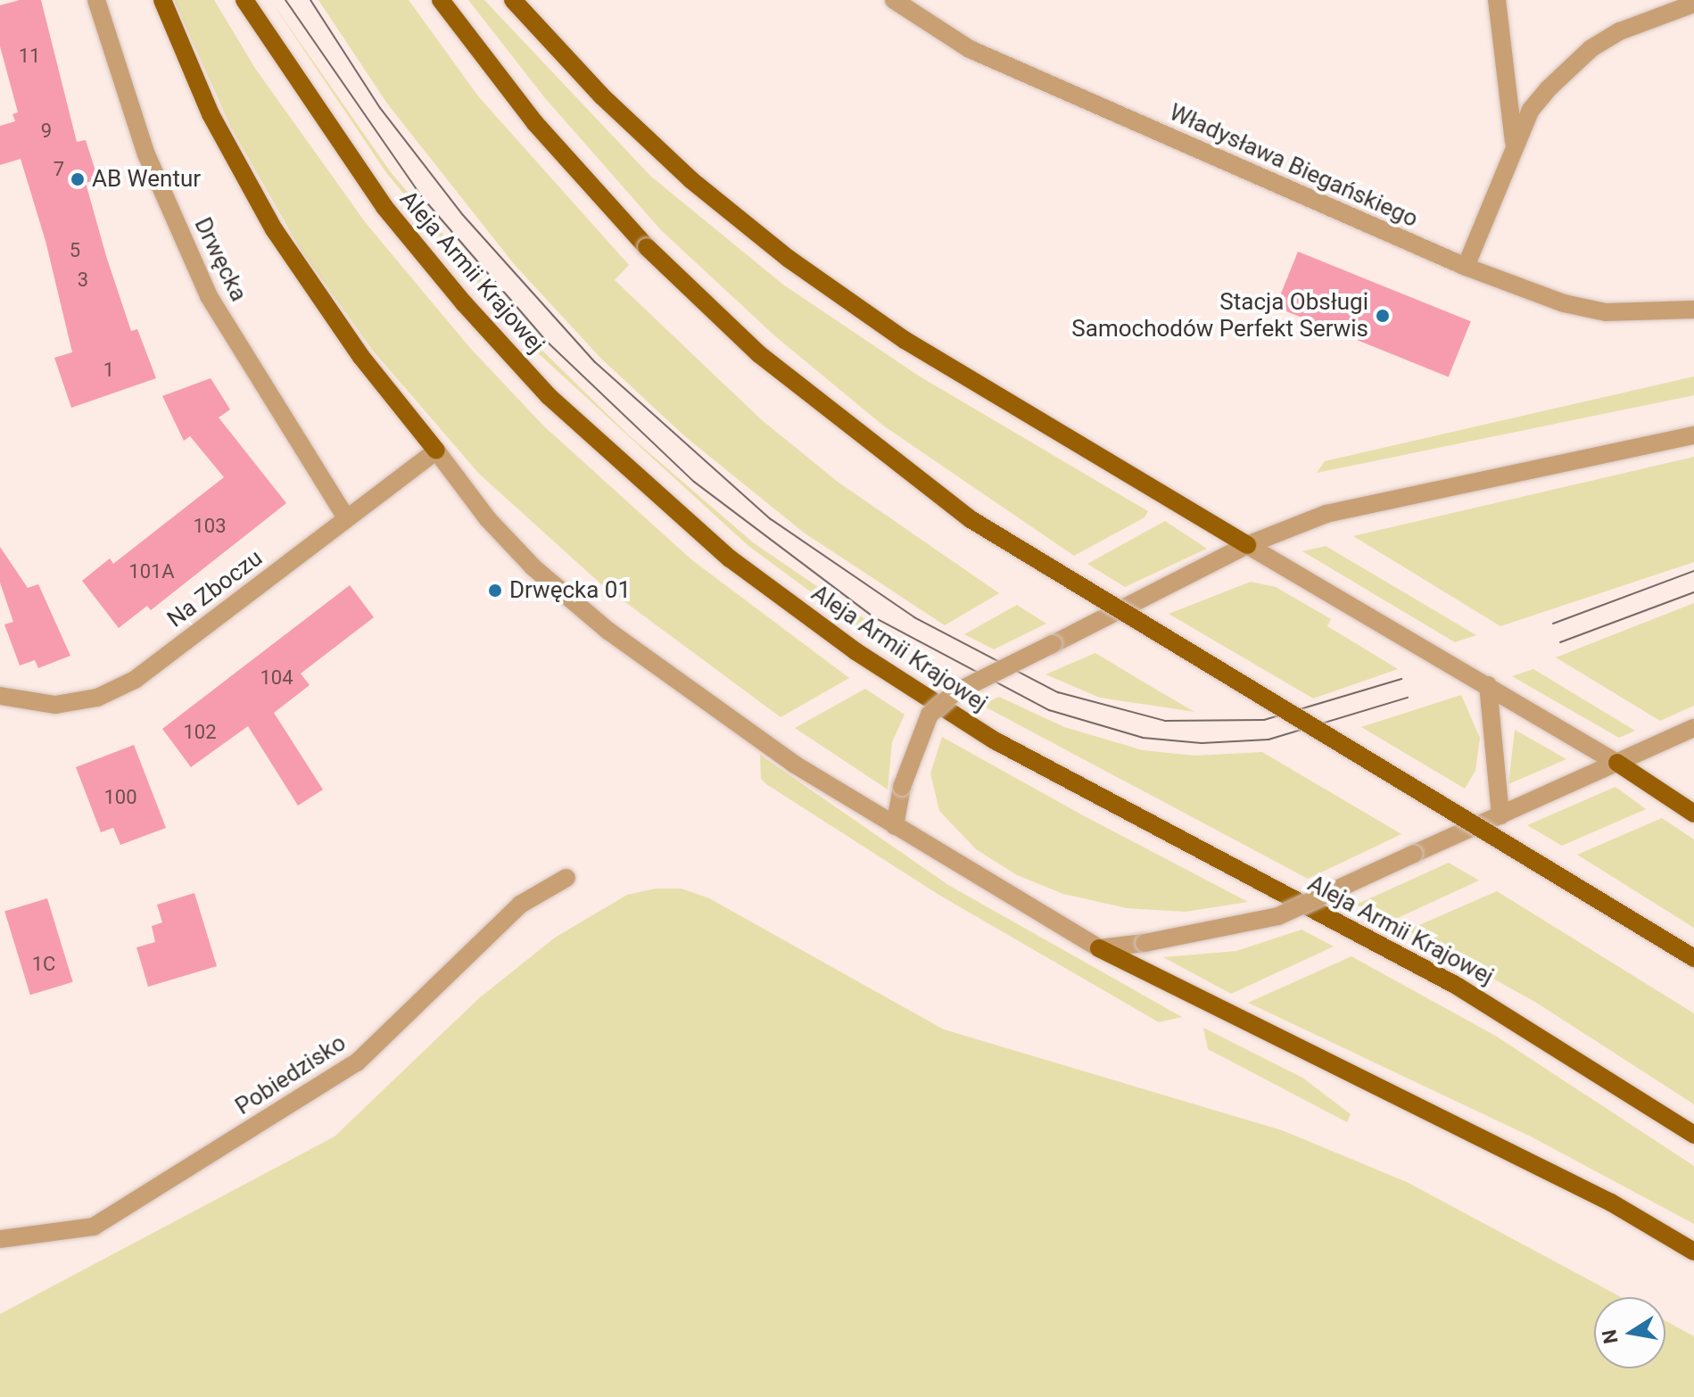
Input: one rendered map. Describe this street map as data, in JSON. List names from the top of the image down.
{
  "streets": {
    "main road": ["Aleja Armii Krajowej"],
    "street": [
      "Władysława Biegańskiego",
      "Drwęcka",
      "Na Zboczu",
      "Pobiedzisko"
    ]
  },
  "crossings": [
    ["Drwęcka", "Na Zboczu"]
  ],
  "places": ["AB Wentur", "Stacja Obsługi Samochodów Perfekt Serwis", "Drwęcka 01"],
  "house_numbers": [
    "11",
    "9",
    "7",
    "5",
    "3",
    "1",
    "103",
    "101A",
    "104",
    "102",
    "100",
    "1C"
  ],
  "north": "left"
}
